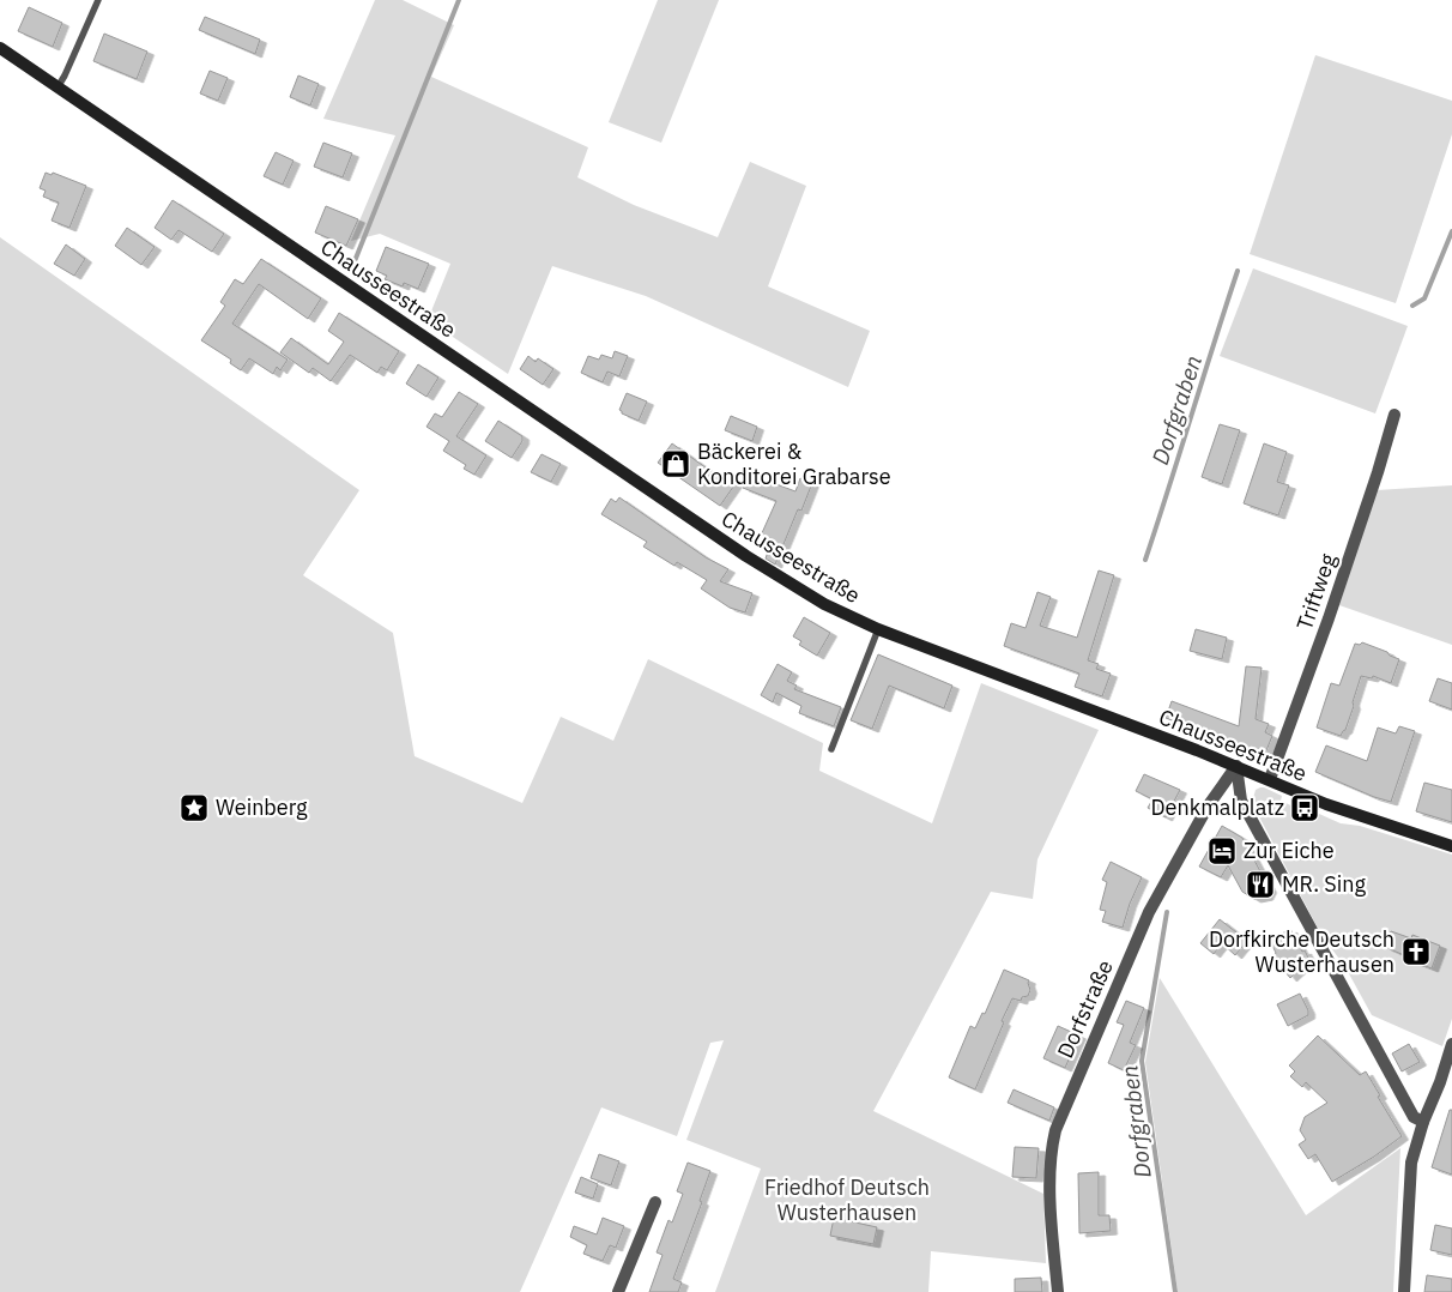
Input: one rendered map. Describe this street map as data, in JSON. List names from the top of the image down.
{
  "streets": {
    "main road": ["Chausseestraße"],
    "street": ["Triftweg", "Dorfstraße"]
  },
  "crossings": [
    ["Chausseestraße", "Triftweg"],
    ["Chausseestraße", "Dorfstraße"]
  ],
  "water": ["Dorfgraben"],
  "parks": ["Friedhof Deutsch Wusterhausen"],
  "places": {
    "shop": ["Bäckerei & Konditorei Grabarse"],
    "place": ["Weinberg"],
    "bus stop": ["Denkmalplatz"],
    "hotel": ["Zur Eiche"],
    "restaurant": ["MR. Sing"],
    "church": ["Dorfkirche Deutsch Wusterhausen"]
  }
}
